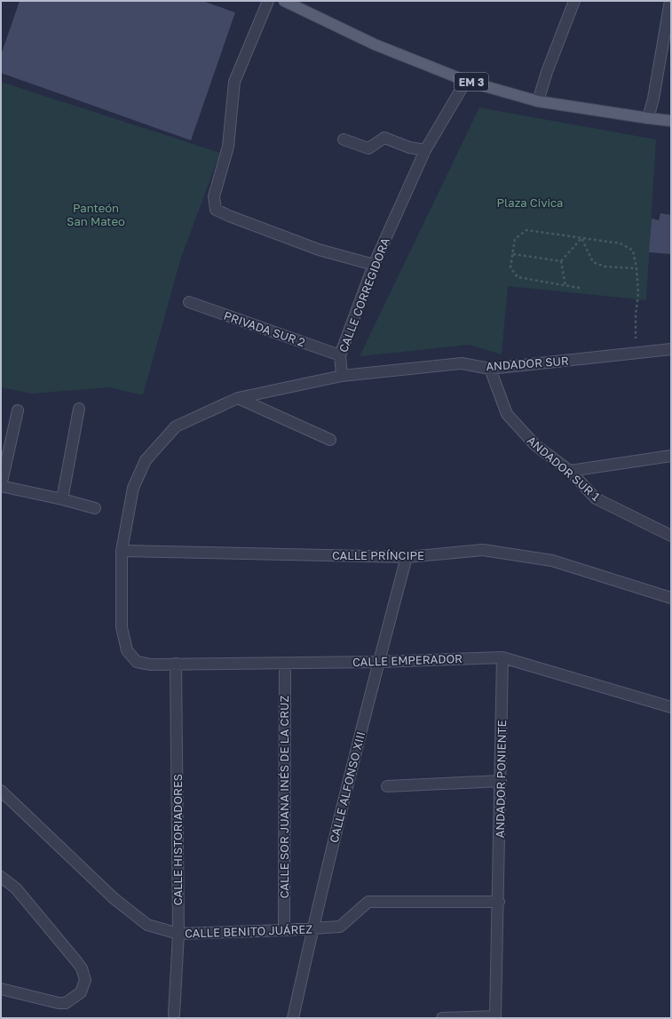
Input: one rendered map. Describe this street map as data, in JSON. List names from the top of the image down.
{
  "streets": {
    "main road": ["EM 3"],
    "street": [
      "CALLE CORREGIDORA",
      "PRIVADA SUR 2",
      "ANDADOR SUR",
      "ANDADOR SUR 1",
      "CALLE PRÍNCIPE",
      "CALLE EMPERADOR",
      "ANDADOR PONIENTE",
      "CALLE ALFONSO XIII",
      "CALLE SOR JUANA INÉS DE LA CRUZ",
      "CALLE HISTORIADORES",
      "CALLE BENITO JUÁREZ"
    ]
  },
  "crossings": [
    ["EM 3", "CALLE CORREGIDORA"],
    ["CALLE CORREGIDORA", "PRIVADA SUR 2"],
    ["CALLE CORREGIDORA", "ANDADOR SUR"],
    ["ANDADOR SUR", "ANDADOR SUR 1"],
    ["CALLE PRÍNCIPE", "CALLE EMPERADOR"],
    ["CALLE PRÍNCIPE", "CALLE ALFONSO XIII"],
    ["CALLE EMPERADOR", "ANDADOR PONIENTE"],
    ["CALLE EMPERADOR", "CALLE ALFONSO XIII"],
    ["CALLE EMPERADOR", "CALLE SOR JUANA INÉS DE LA CRUZ"],
    ["CALLE EMPERADOR", "CALLE HISTORIADORES"],
    ["ANDADOR PONIENTE", "CALLE BENITO JUÁREZ"],
    ["CALLE ALFONSO XIII", "CALLE BENITO JUÁREZ"],
    ["CALLE SOR JUANA INÉS DE LA CRUZ", "CALLE BENITO JUÁREZ"],
    ["CALLE HISTORIADORES", "CALLE BENITO JUÁREZ"]
  ],
  "parks": ["Plaza Civica", "Panteón San Mateo"]
}
